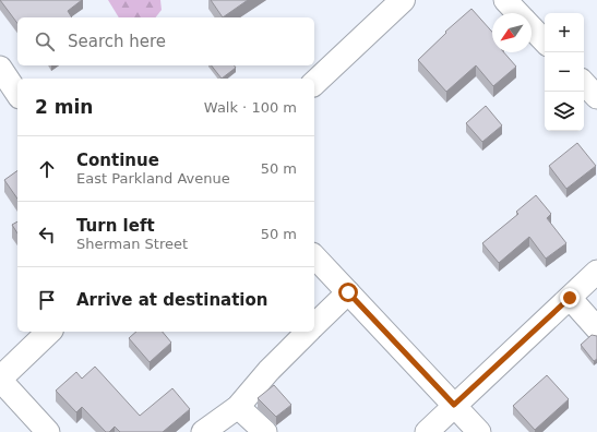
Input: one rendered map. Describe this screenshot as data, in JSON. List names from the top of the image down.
{
  "north": "bottom left",
  "page": {
    "map_buttons": ["+", "−"],
    "search": "Search here",
    "heading": ["2 min", "Walk · 100 m"],
    "list": [
      ["Continue", "East Parkland Avenue", "50 m"],
      ["Turn left", "Sherman Street", "50 m"],
      "Arrive at destination"
    ]
  }
}
